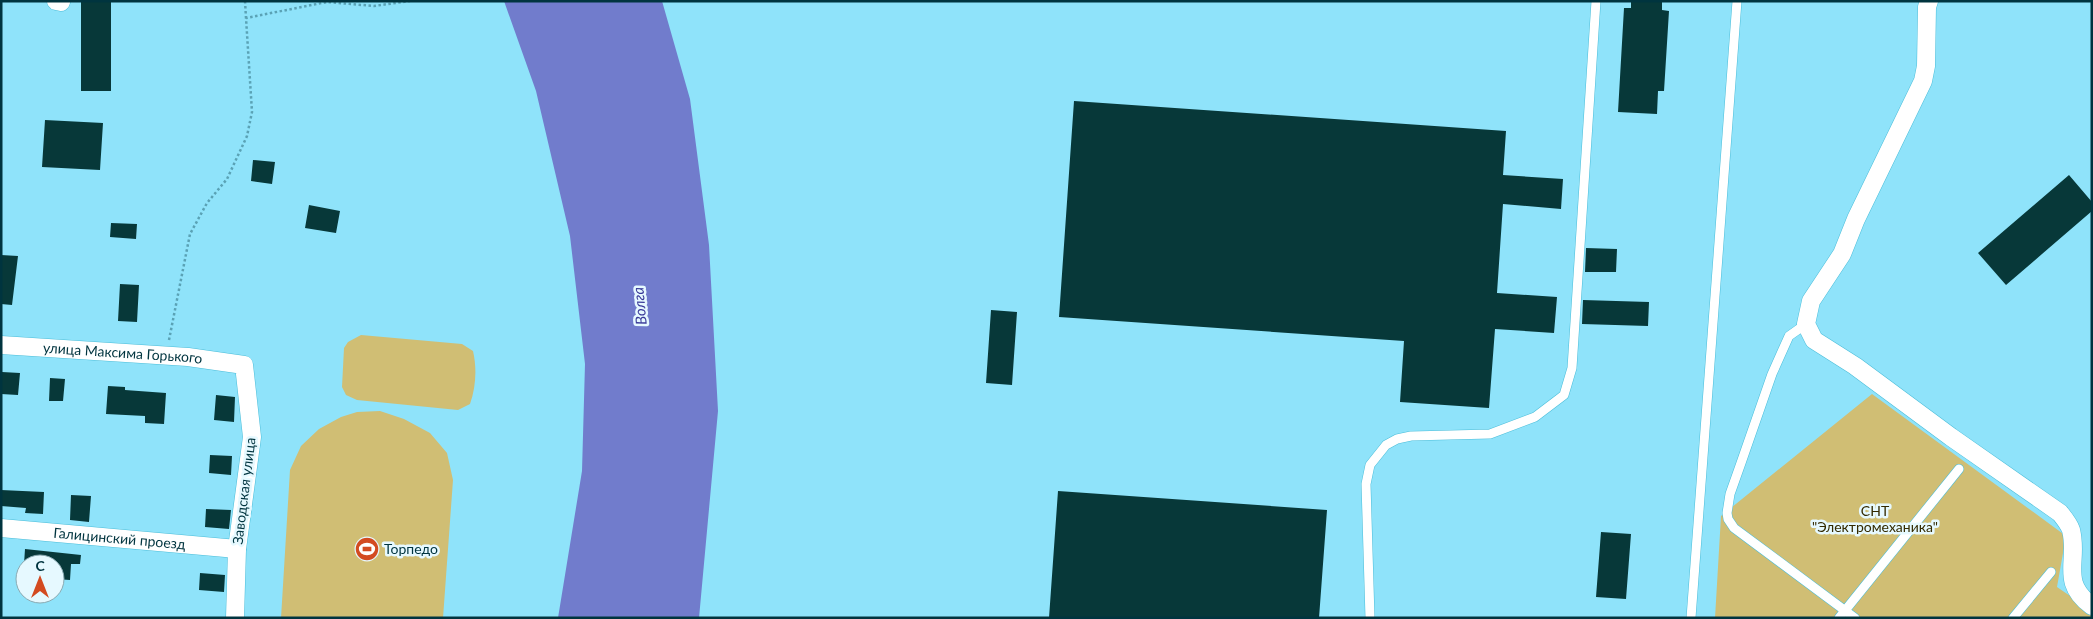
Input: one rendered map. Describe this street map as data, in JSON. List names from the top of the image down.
{
  "streets": {
    "street": ["улица Максима Горького", "Заводская улица", "Галицинский проезд"]
  },
  "crossings": [
    ["улица Максима Горького", "Заводская улица"],
    ["Заводская улица", "Галицинский проезд"]
  ],
  "water": ["Волга"],
  "parks": ["СНТ \"Электромеханика\""],
  "places": {
    "sports": ["Торпедо"]
  },
  "north": "top"
}
